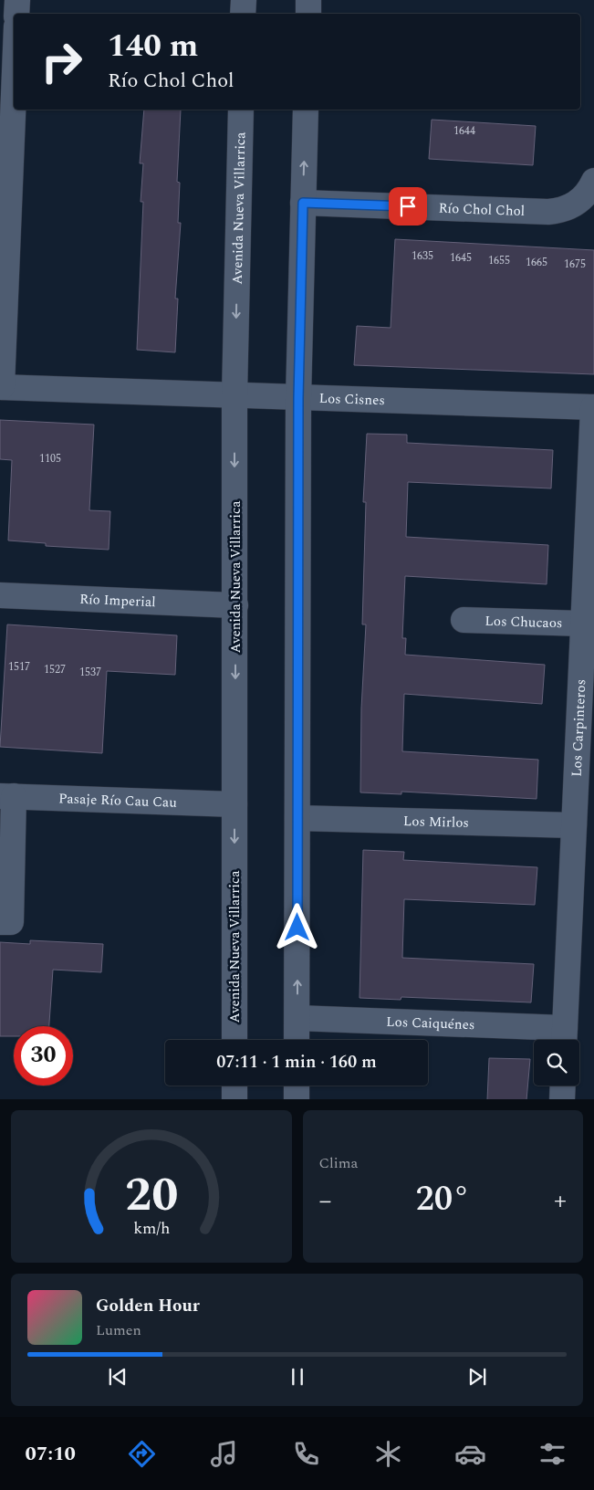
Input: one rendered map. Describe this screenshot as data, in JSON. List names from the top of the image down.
{
  "streets": {
    "street": [
      "Avenida Nueva Villarrica",
      "Río Chol Chol",
      "Los Cisnes",
      "Río Imperial",
      "Los Chucaos",
      "Los Carpinteros",
      "Pasaje Río Cau Cau",
      "Los Mirlos",
      "Los Caiquénes"
    ]
  },
  "crossings": [
    ["Avenida Nueva Villarrica", "Los Cisnes"],
    ["Avenida Nueva Villarrica", "Río Imperial"],
    ["Avenida Nueva Villarrica", "Pasaje Río Cau Cau"],
    ["Los Cisnes", "Los Carpinteros"],
    ["Los Chucaos", "Los Carpinteros"],
    ["Los Carpinteros", "Los Mirlos"],
    ["Los Carpinteros", "Los Caiquénes"]
  ],
  "house_numbers": [
    "1644",
    "1635",
    "1645",
    "1655",
    "1665",
    "1675",
    "1105",
    "1517",
    "1527",
    "1537"
  ],
  "page": {
    "turn": ["140 m", "Río Chol Chol"],
    "limit": "30",
    "trip": "07:11 · 1 min · 160 m",
    "tile": "Clima",
    "heat": ["−", "20°", "+"],
    "song": ["Golden Hour", "Lumen"],
    "tabs": "07:10",
    "gauge": ["20", "km/h"]
  }
}
